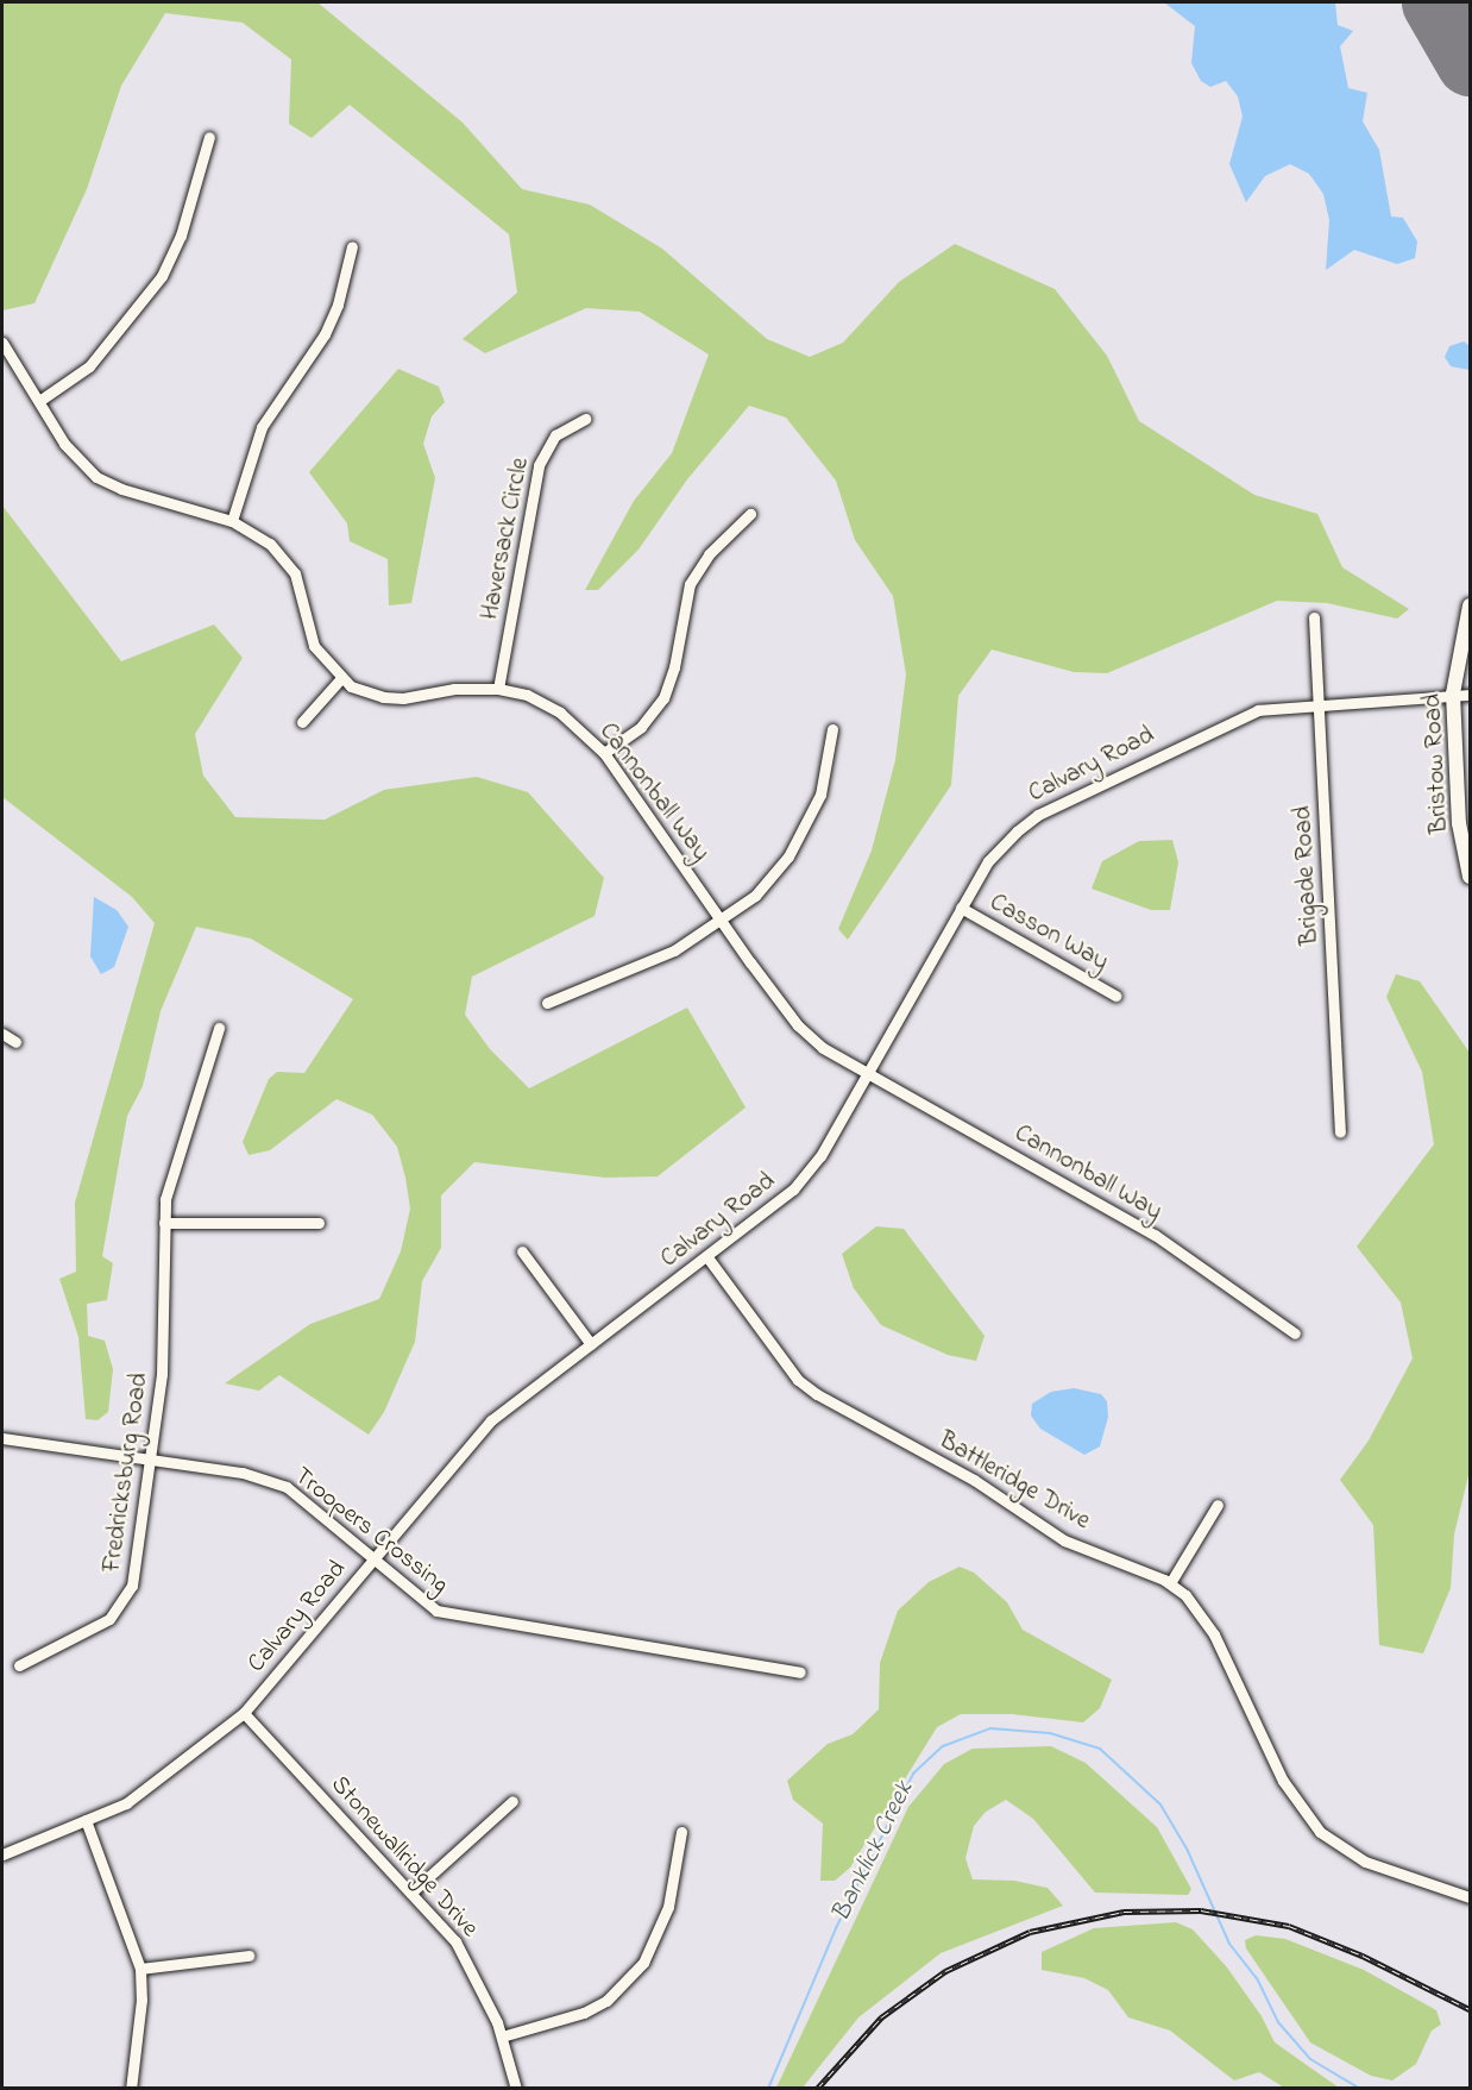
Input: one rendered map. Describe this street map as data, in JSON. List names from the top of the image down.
{
  "streets": {
    "main road": ["Bristow Road"],
    "street": [
      "Haversack Circle",
      "Calvary Road",
      "Cannonball Way",
      "Brigade Road",
      "Casson Way",
      "Fredricksburg Road",
      "Battleridge Drive",
      "Troopers Crossing",
      "Stonewallridge Drive"
    ]
  },
  "crossings": [
    ["Haversack Circle", "Cannonball Way"],
    ["Bristow Road", "Calvary Road"],
    ["Calvary Road", "Cannonball Way"],
    ["Calvary Road", "Brigade Road"],
    ["Calvary Road", "Casson Way"],
    ["Calvary Road", "Battleridge Drive"],
    ["Calvary Road", "Troopers Crossing"],
    ["Calvary Road", "Stonewallridge Drive"],
    ["Fredricksburg Road", "Troopers Crossing"]
  ],
  "water": ["Banklick Creek"]
}
